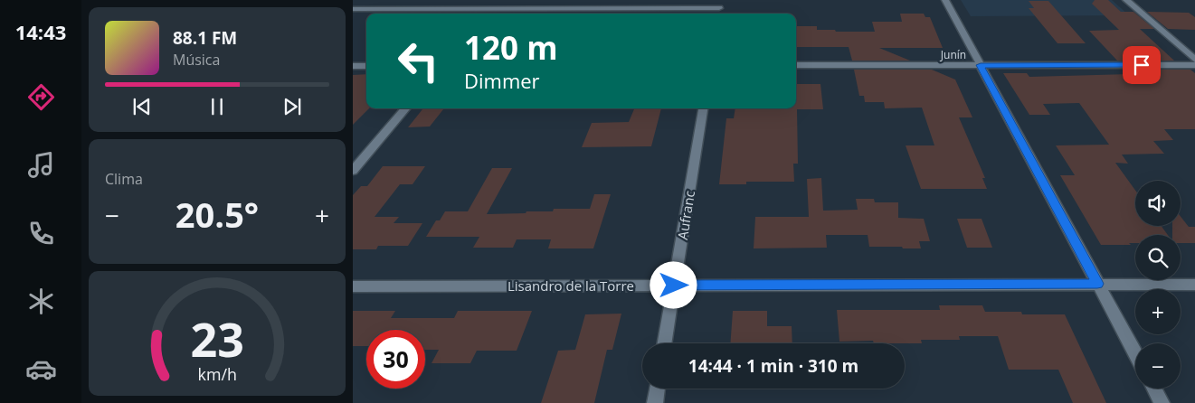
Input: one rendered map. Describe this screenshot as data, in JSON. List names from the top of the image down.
{
  "streets": {
    "street": ["Junín", "Aufranc", "Lisandro de la Torre"]
  },
  "crossings": [
    ["Aufranc", "Lisandro de la Torre"]
  ],
  "page": {
    "tabs": "14:43",
    "turn": ["120 m", "Dimmer"],
    "song": ["88.1 FM", "Música"],
    "tile": "Clima",
    "map_buttons": ["+", "−"],
    "heat": ["−", "20.5°", "+"],
    "limit": "30",
    "trip": "14:44 · 1 min · 310 m",
    "gauge": ["23", "km/h"]
  }
}
